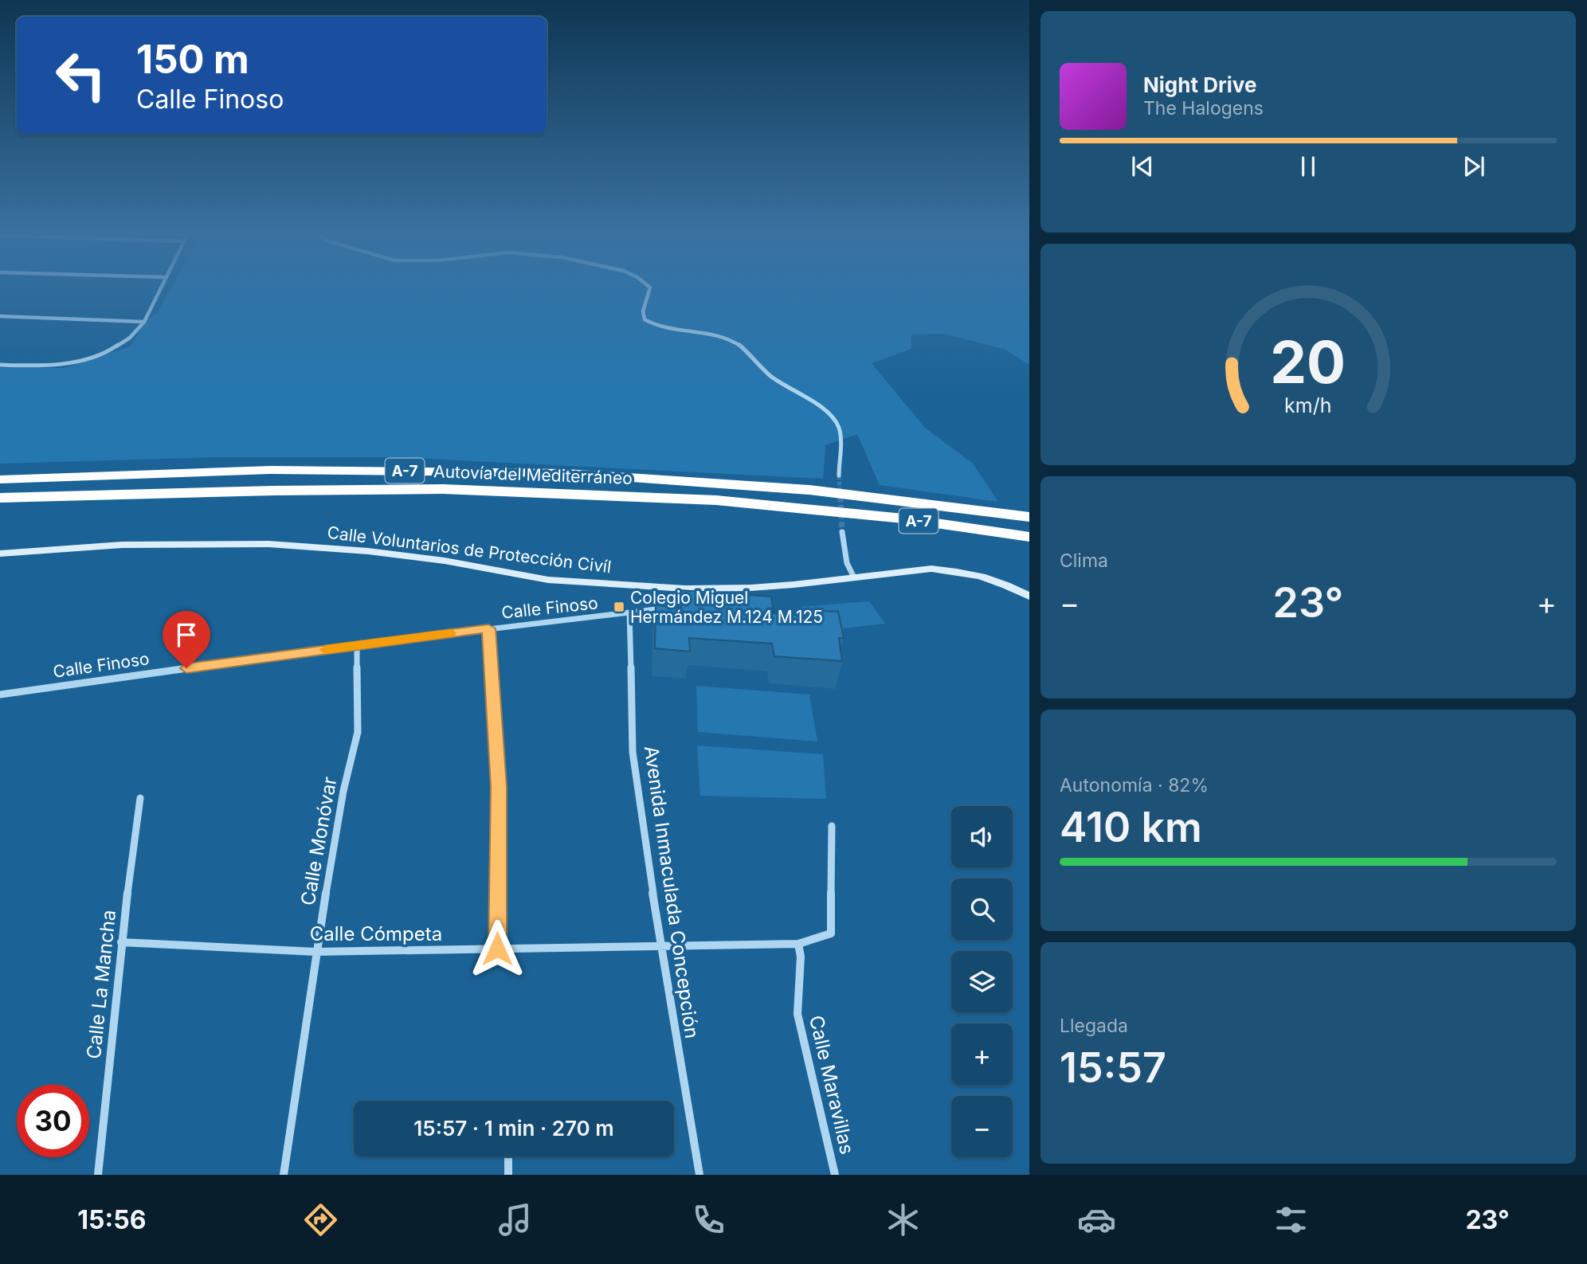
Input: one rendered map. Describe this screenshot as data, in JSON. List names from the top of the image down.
{
  "streets": {
    "highway": ["A-7", "Autovía del Mediterráneo"],
    "street": [
      "Calle Voluntarios de Protección Civíl",
      "Calle Finoso",
      "Calle Monóvar",
      "Avenida Inmaculada Concepción",
      "Calle Cómpeta",
      "Calle La Mancha",
      "Calle Maravillas"
    ]
  },
  "crossings": [
    ["Calle Finoso", "Calle Monóvar"],
    ["Calle Finoso", "Avenida Inmaculada Concepción"],
    ["Calle Monóvar", "Calle Cómpeta"],
    ["Avenida Inmaculada Concepción", "Calle Cómpeta"],
    ["Calle Cómpeta", "Calle La Mancha"],
    ["Calle Cómpeta", "Calle Maravillas"]
  ],
  "places": {
    "transit": ["Colegio Miguel Hermández M.124 M.125"]
  },
  "page": {
    "turn": ["150 m", "Calle Finoso"],
    "song": ["Night Drive", "The Halogens"],
    "tile": [
      "Clima",
      ["Autonomía · 82%", "410 km"],
      ["Llegada", "15:57"]
    ],
    "heat": ["−", "23°", "+"],
    "map_buttons": ["+", "−"],
    "limit": "30",
    "trip": "15:57 · 1 min · 270 m",
    "tabs": ["15:56", "23°"],
    "gauge": ["20", "km/h"]
  }
}
